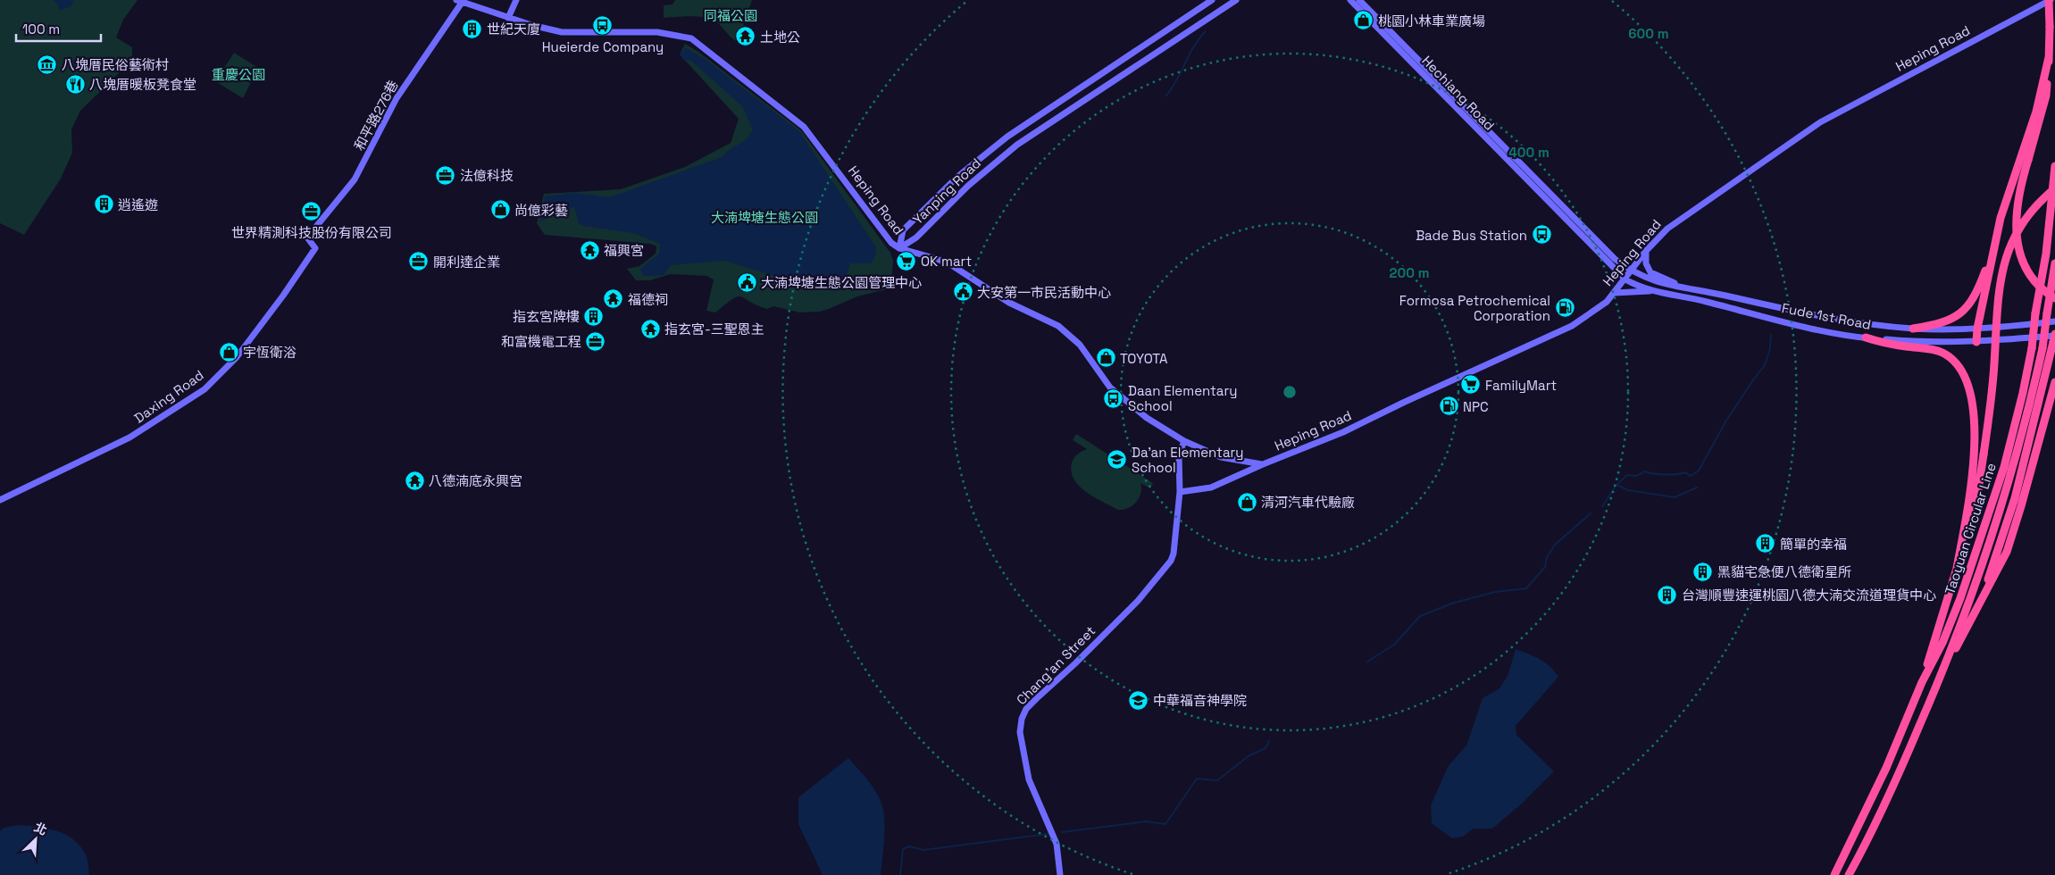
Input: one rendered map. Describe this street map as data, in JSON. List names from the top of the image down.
{
  "streets": {
    "highway": ["Taoyuan Circular Line"],
    "street": [
      "Heping Road",
      "Hechiang Road",
      "和平路276巷",
      "Yanping Road",
      "Fude 1st Road",
      "Daxing Road",
      "Chang'an Street"
    ]
  },
  "crossings": [
    ["Heping Road", "Hechiang Road"],
    ["Heping Road", "和平路276巷"],
    ["Heping Road", "Yanping Road"],
    ["Heping Road", "Fude 1st Road"],
    ["Heping Road", "Chang'an Street"],
    ["Hechiang Road", "Fude 1st Road"],
    ["和平路276巷", "Daxing Road"]
  ],
  "parks": ["同福公園", "重慶公園", "大湳埤塘生態公園"],
  "places": {
    "shop": [
      "桃園小林車業廣場",
      "尚億彩藝",
      "宇恆衛浴",
      "TOYOTA",
      "清河汽車代驗廠"
    ],
    "bus stop": ["Hueierde Company", "Bade Bus Station", "Daan Elementary School"],
    "building": [
      "世紀天廈",
      "逍遙遊",
      "指玄宮牌樓",
      "簡單的幸福",
      "黑貓宅急便八德衛星所",
      "台灣順豐速運桃園八德大湳交流道理貨中心"
    ],
    "temple": [
      "土地公",
      "福興宮",
      "福德祠",
      "指玄宮-三聖恩主",
      "八德湳底永興宮"
    ],
    "museum": ["八塊厝民俗藝術村"],
    "restaurant": ["八塊厝暖板凳食堂"],
    "office": [
      "法億科技",
      "世界精測科技股份有限公司",
      "開利達企業",
      "和富機電工程"
    ],
    "supermarket": ["OK mart", "FamilyMart"],
    "public building": ["大湳埤塘生態公園管理中心", "大安第一市民活動中心"],
    "fuel station": ["Formosa Petrochemical Corporation", "NPC"],
    "school or university": ["Da'an Elementary School", "中華福音神學院"]
  },
  "scale_bar": "100 m",
  "north": "top right",
  "rings": ["600 m", "400 m", "200 m"]
}
